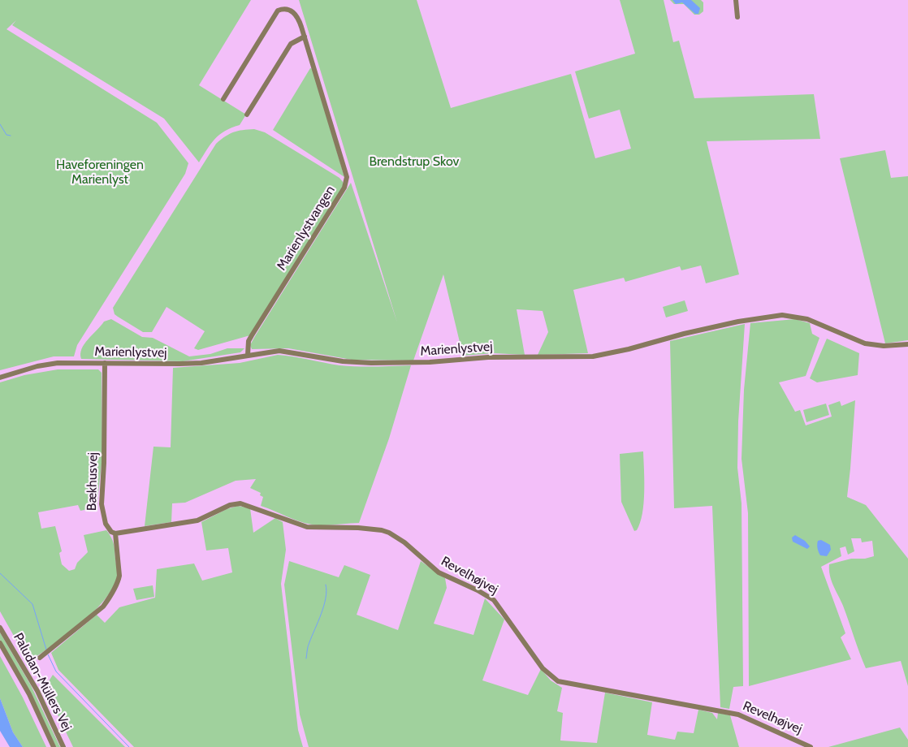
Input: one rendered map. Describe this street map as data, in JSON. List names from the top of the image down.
{
  "streets": {
    "street": [
      "Marienlystvangen",
      "Marienlystvej",
      "Bækhusvej",
      "Revelhøjvej",
      "Paludan-Müllers Vej"
    ]
  },
  "crossings": [
    ["Marienlystvangen", "Marienlystvej"],
    ["Marienlystvej", "Bækhusvej"],
    ["Bækhusvej", "Revelhøjvej"]
  ],
  "parks": ["Brendstrup Skov", "Haveforeningen Marienlyst"]
}
